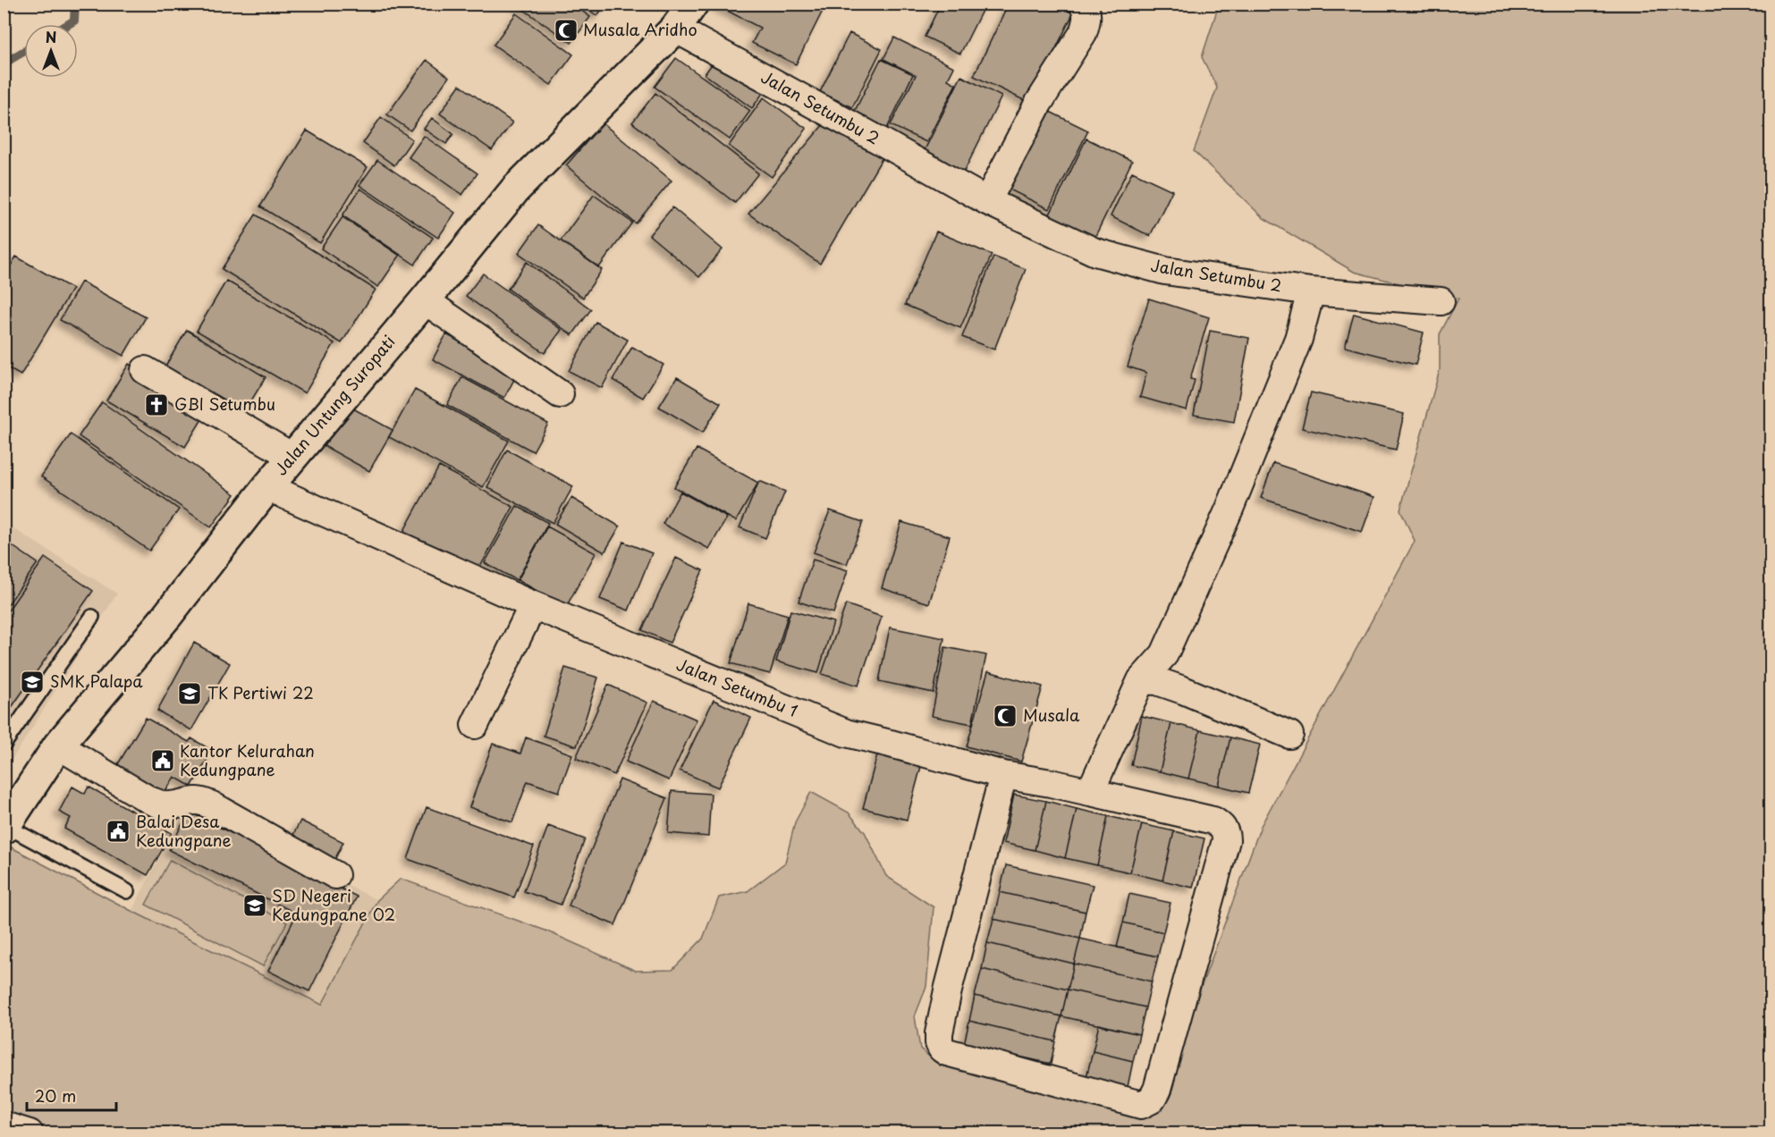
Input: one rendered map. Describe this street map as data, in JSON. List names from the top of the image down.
{
  "streets": {
    "main road": ["Jalan Untung Suropati"],
    "street": ["Jalan Setumbu 2", "Jalan Setumbu 1"]
  },
  "crossings": [
    ["Jalan Setumbu 2", "Jalan Untung Suropati"],
    ["Jalan Untung Suropati", "Jalan Setumbu 1"]
  ],
  "places": {
    "mosque": ["Musala Aridho", "Musala"],
    "church": ["GBI Setumbu"],
    "school or university": ["SMK Palapa", "TK Pertiwi 22", "SD Negeri Kedungpane 02"],
    "public building": ["Kantor Kelurahan Kedungpane", "Balai Desa Kedungpane"]
  },
  "scale_bar": "20 m",
  "north": "top"
}
